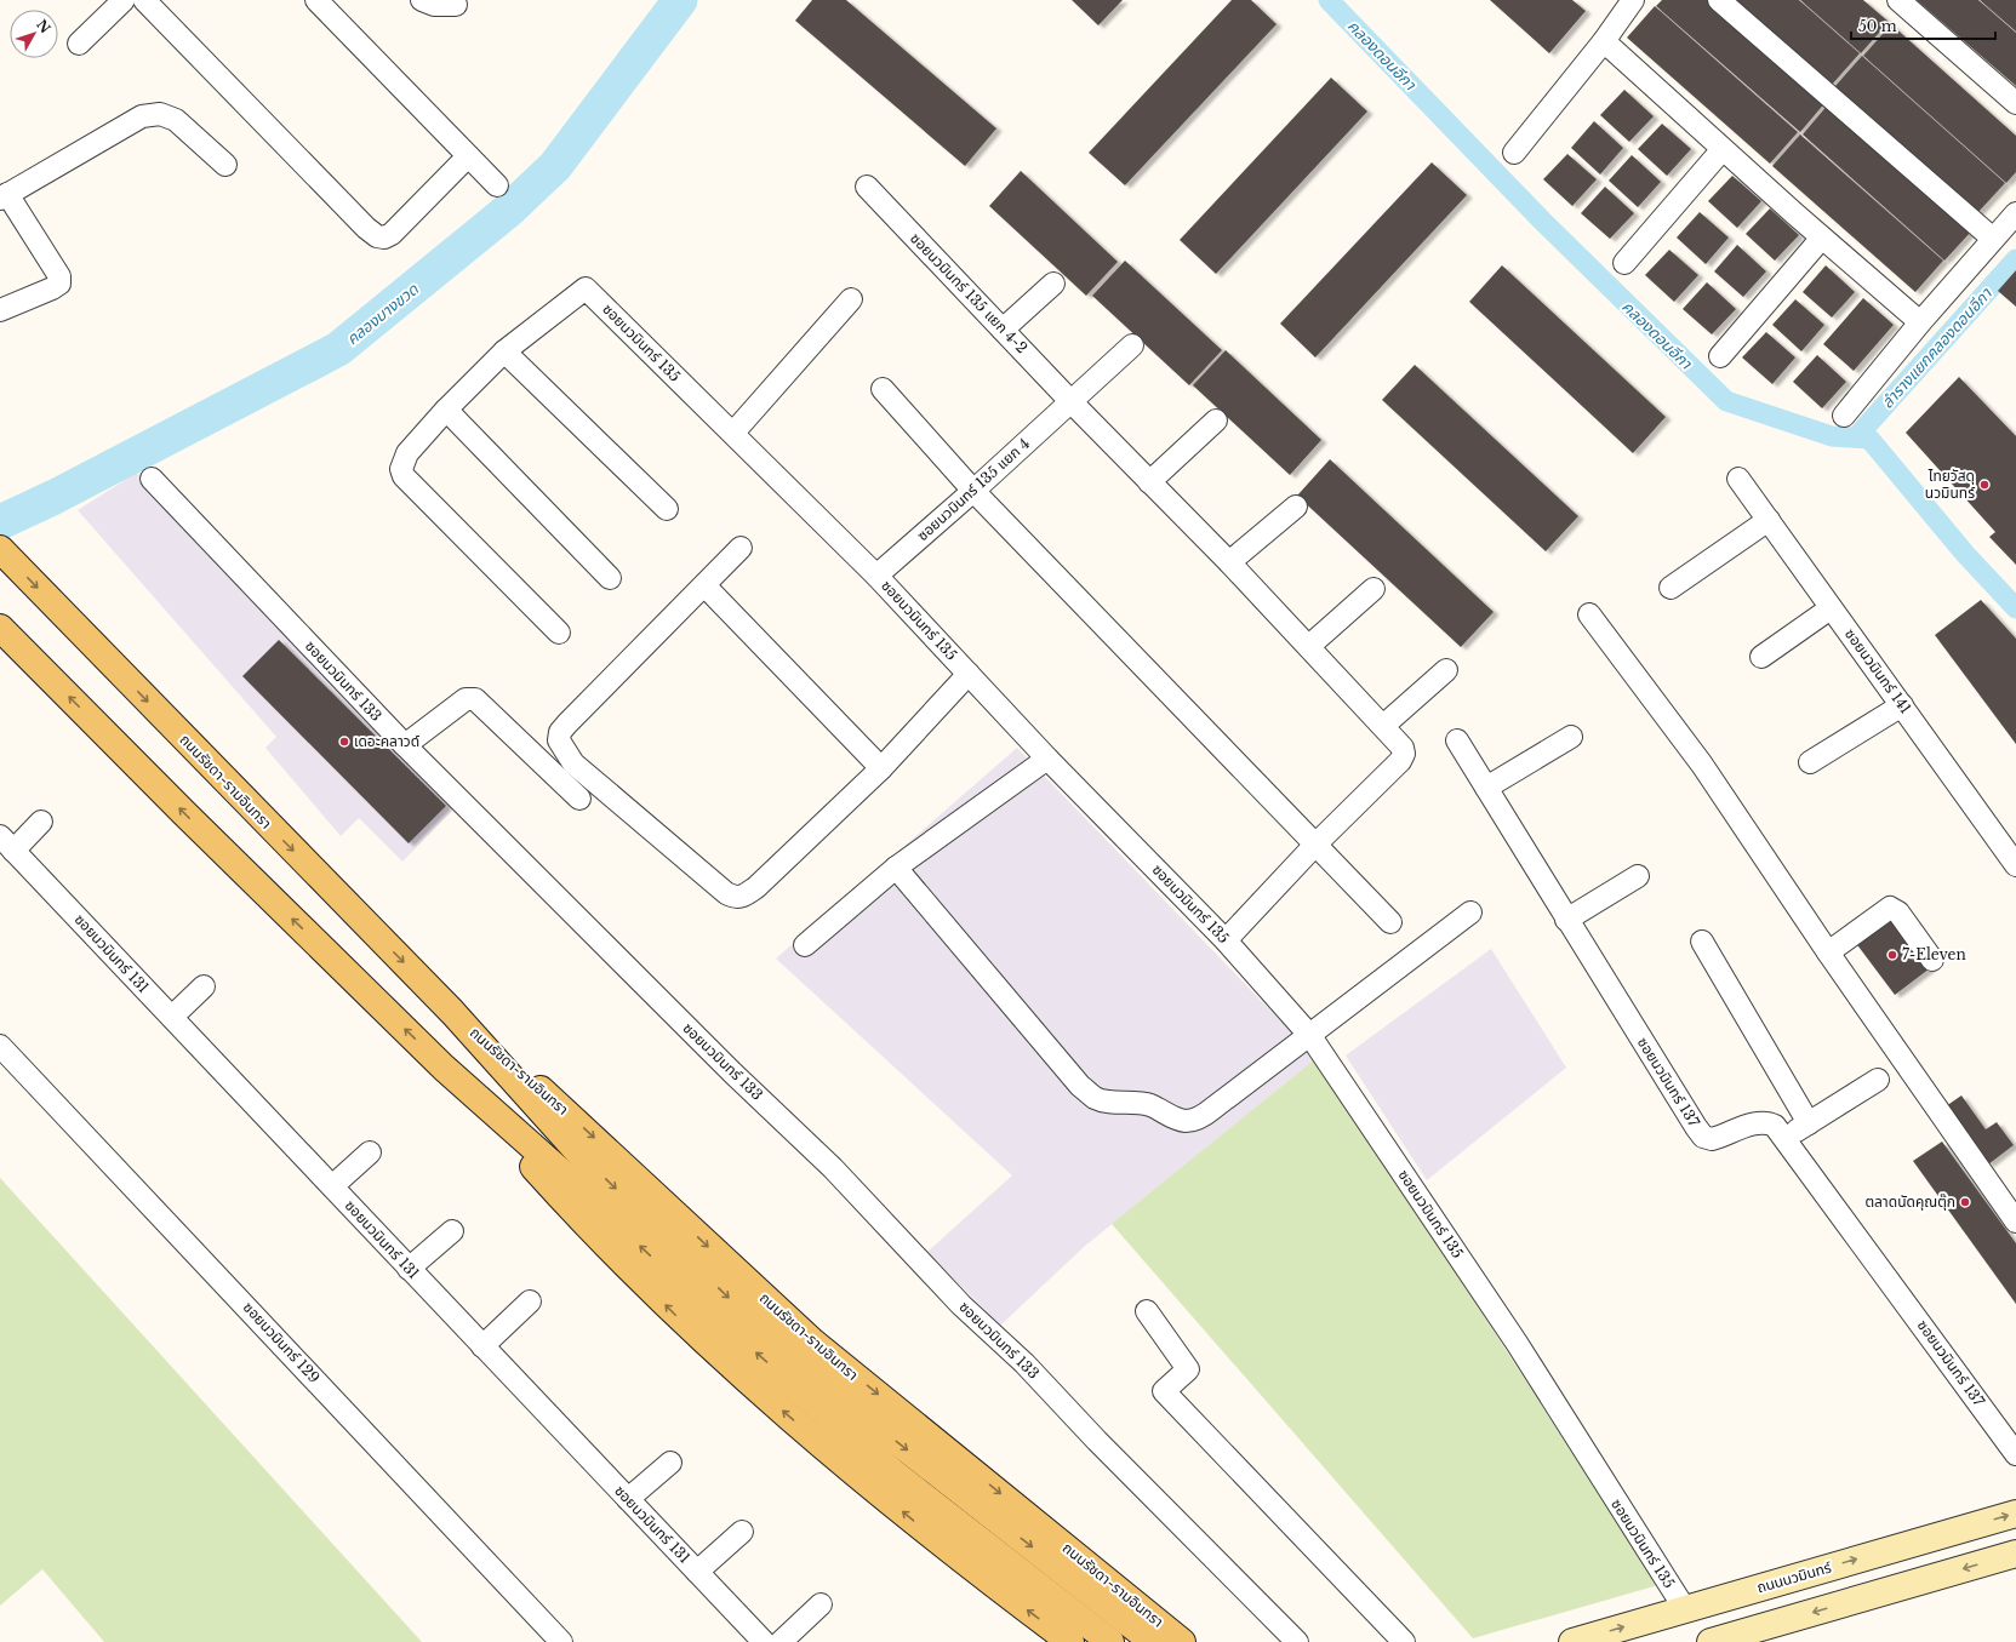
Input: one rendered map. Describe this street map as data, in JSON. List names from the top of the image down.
{
  "streets": {
    "main road": ["ถนนรัชดา-รามอินทรา", "ถนนนวมินทร์"],
    "street": [
      "ซอยนวมินทร์ 135 แยก 4-2",
      "ซอยนวมินทร์ 135",
      "ซอยนวมินทร์ 135 แยก 4",
      "ซอยนวมินทร์ 141",
      "ซอยนวมินทร์ 133",
      "ซอยนวมินทร์ 131",
      "ซอยนวมินทร์ 137",
      "ซอยนวมินทร์ 129"
    ]
  },
  "crossings": [
    ["ซอยนวมินทร์ 135 แยก 4-2", "ซอยนวมินทร์ 135 แยก 4"],
    ["ซอยนวมินทร์ 135", "ซอยนวมินทร์ 135 แยก 4"],
    ["ซอยนวมินทร์ 135", "ถนนนวมินทร์"]
  ],
  "water": ["คลองดอนอีกา", "คลองบางขวด", "ลำรางแยกคลองดอนอีกา"],
  "places": [
    "ไทยวัสดุ นวมินทร์",
    "เดอะคลาวด์",
    "7-Eleven",
    "ตลาดนัดคุณตุ๊ก"
  ],
  "scale_bar": "50 m",
  "north": "top right"
}
